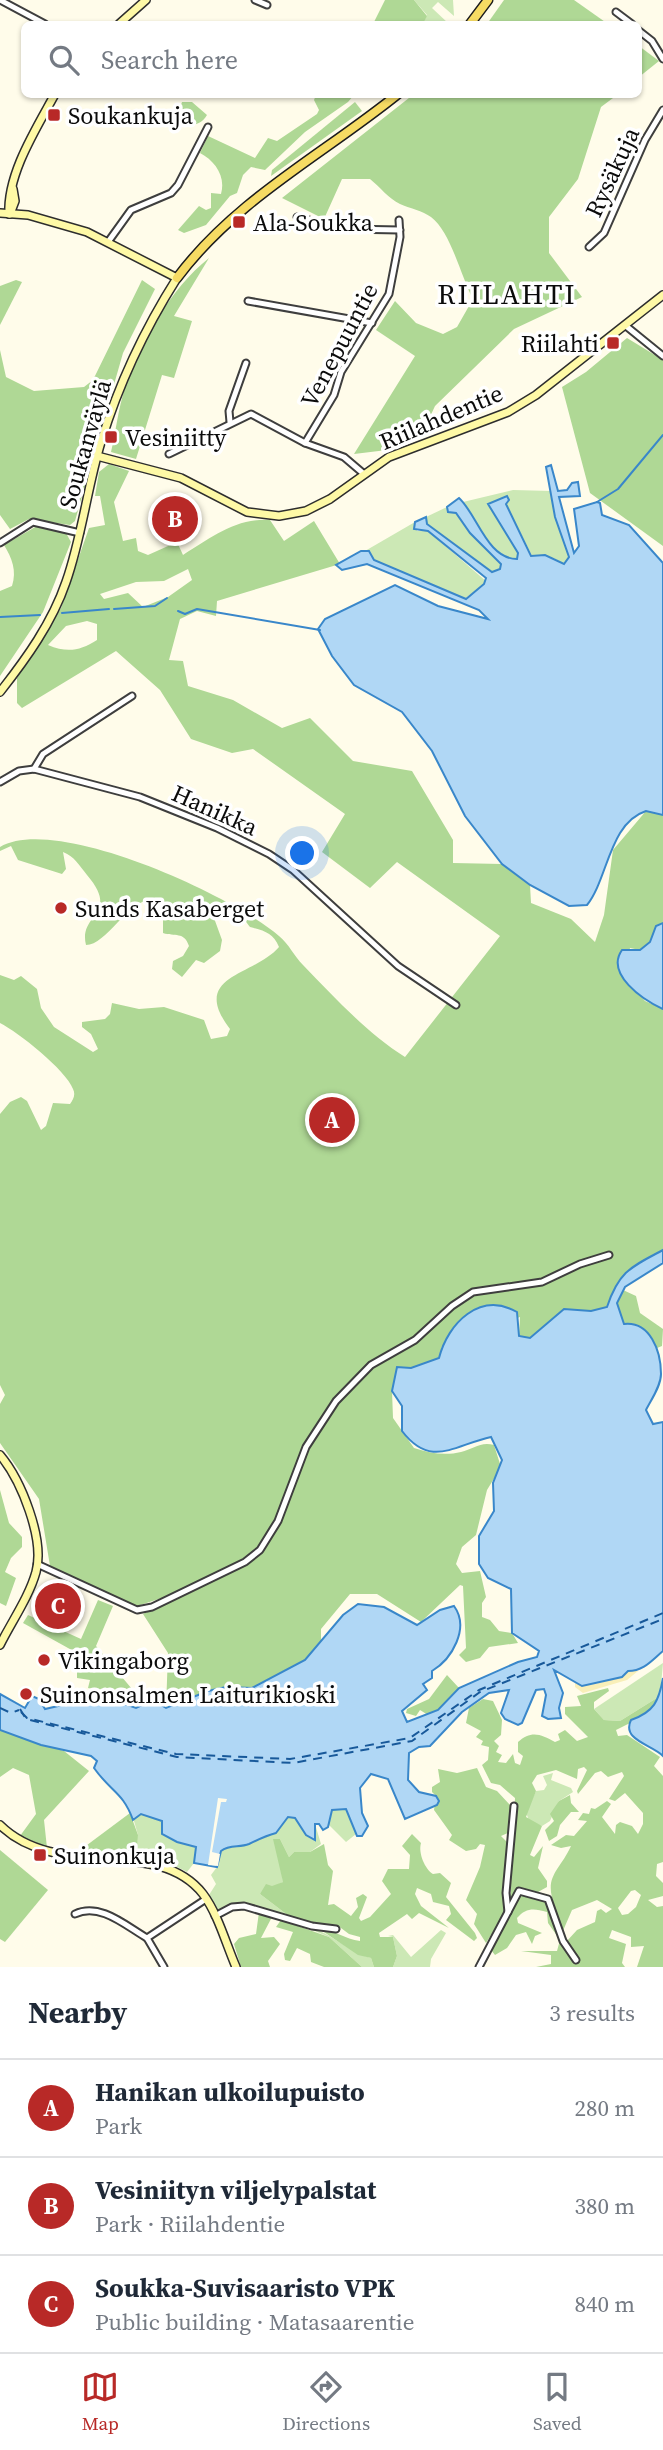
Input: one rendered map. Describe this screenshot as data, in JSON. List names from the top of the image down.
{
  "streets": {
    "main road": ["Soukanväylä"],
    "street": [
      "Rysäkuja",
      "Venepuuntie",
      "Riilahdentie",
      "Hanikka"
    ]
  },
  "crossings": [
    ["Riilahdentie", "Soukanväylä"]
  ],
  "districts": ["RIILAHTI"],
  "places": {
    "transit": [
      "Soukankuja",
      "Ala-Soukka",
      "Riilahti",
      "Vesiniitty",
      "Suinonkuja"
    ],
    "other": ["Sunds Kasaberget", "Vikingaborg", "Suinonsalmen Laiturikioski"]
  },
  "page": {
    "search": "Search here",
    "pins": ["B", "A", "C"],
    "heading": ["Nearby", "3 results"],
    "list": [
      {
        "mark": "A",
        "name": "Hanikan ulkoilupuisto",
        "note": "Park",
        "value": "280 m"
      },
      {
        "mark": "B",
        "name": "Vesiniityn viljelypalstat",
        "note": "Park · Riilahdentie",
        "value": "380 m"
      },
      {
        "mark": "C",
        "name": "Soukka-Suvisaaristo VPK",
        "note": "Public building · Matasaarentie",
        "value": "840 m"
      }
    ],
    "nav": ["Map", "Directions", "Saved"]
  }
}
